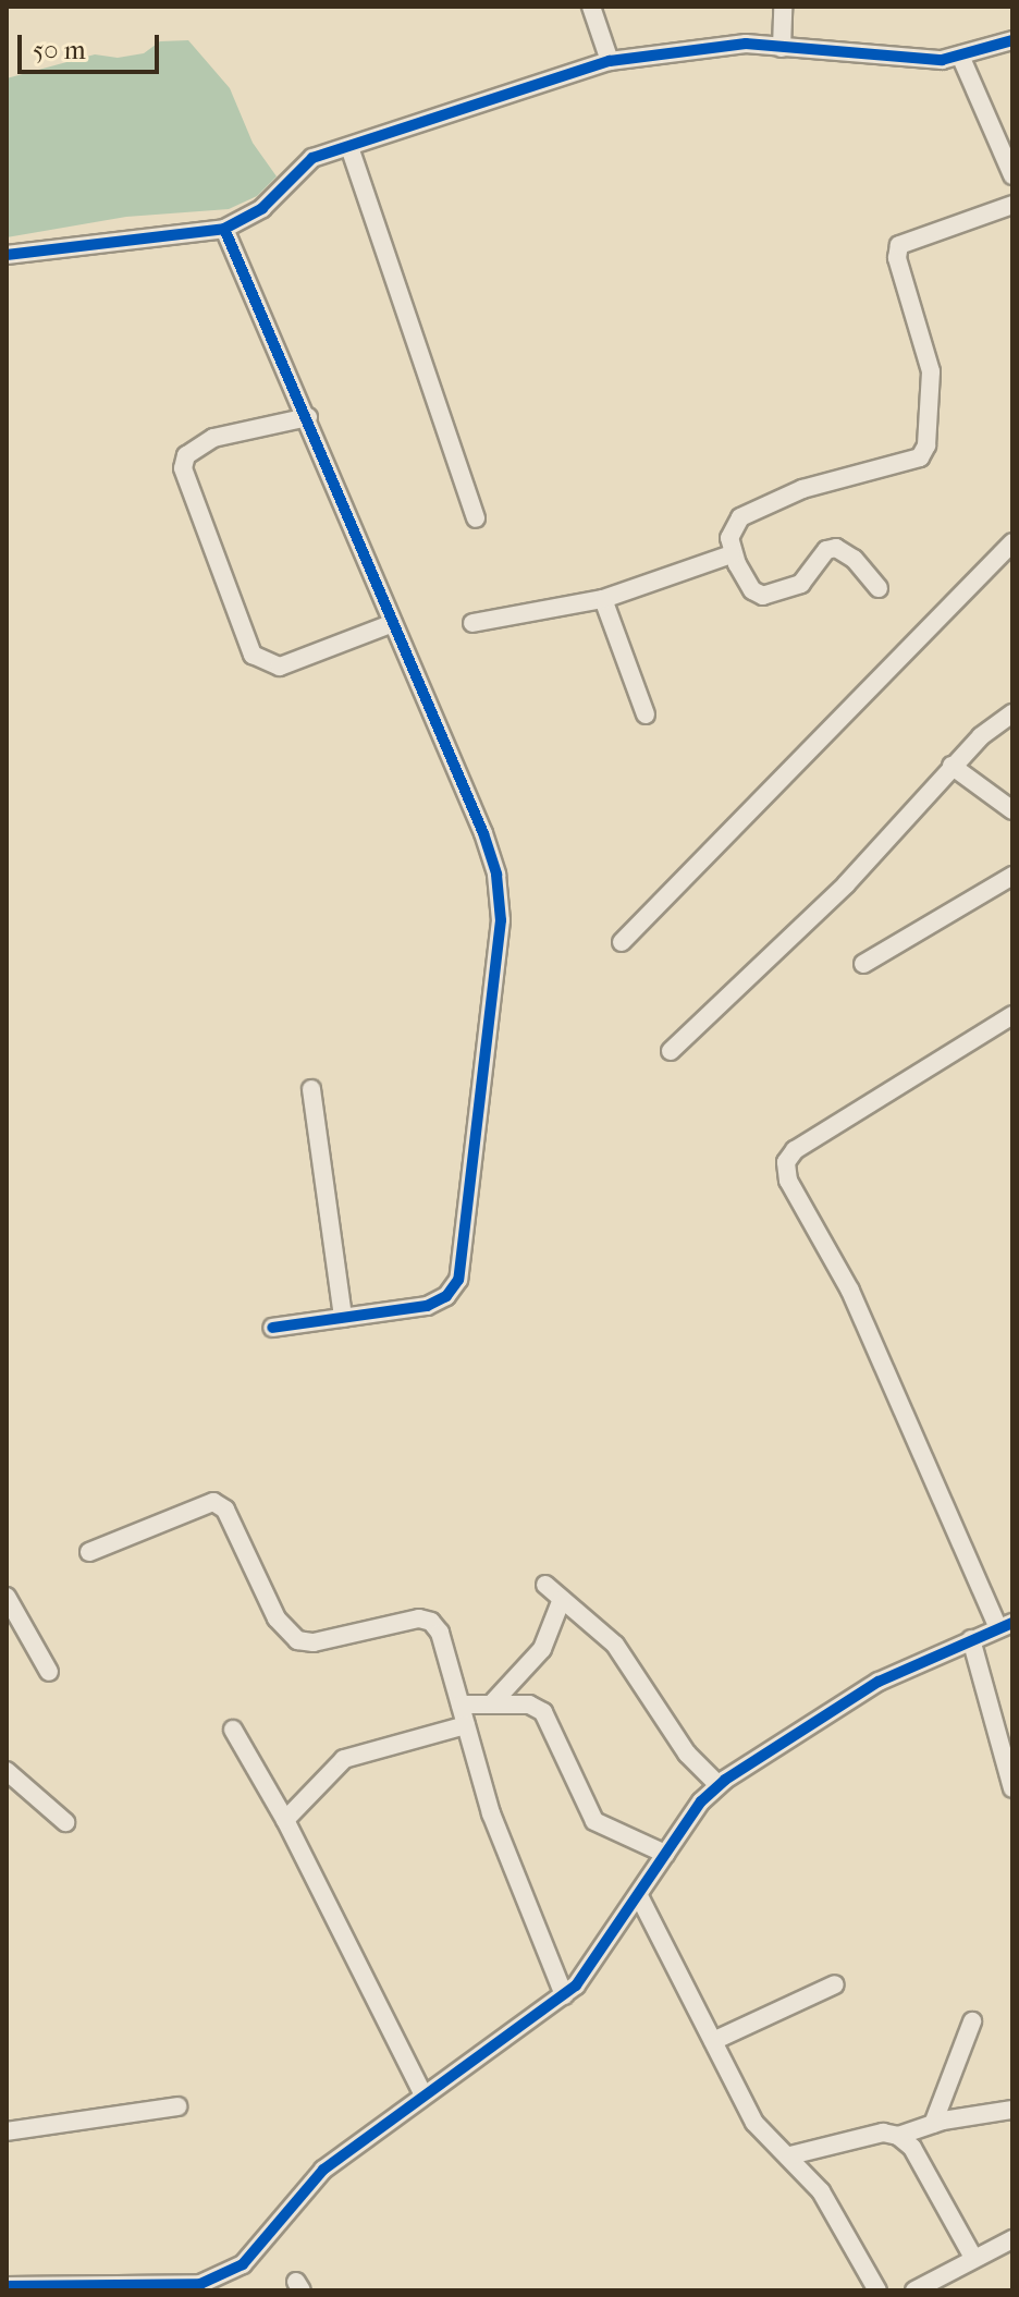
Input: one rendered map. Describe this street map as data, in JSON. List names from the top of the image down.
{
  "scale_bar": "50 m"
}
